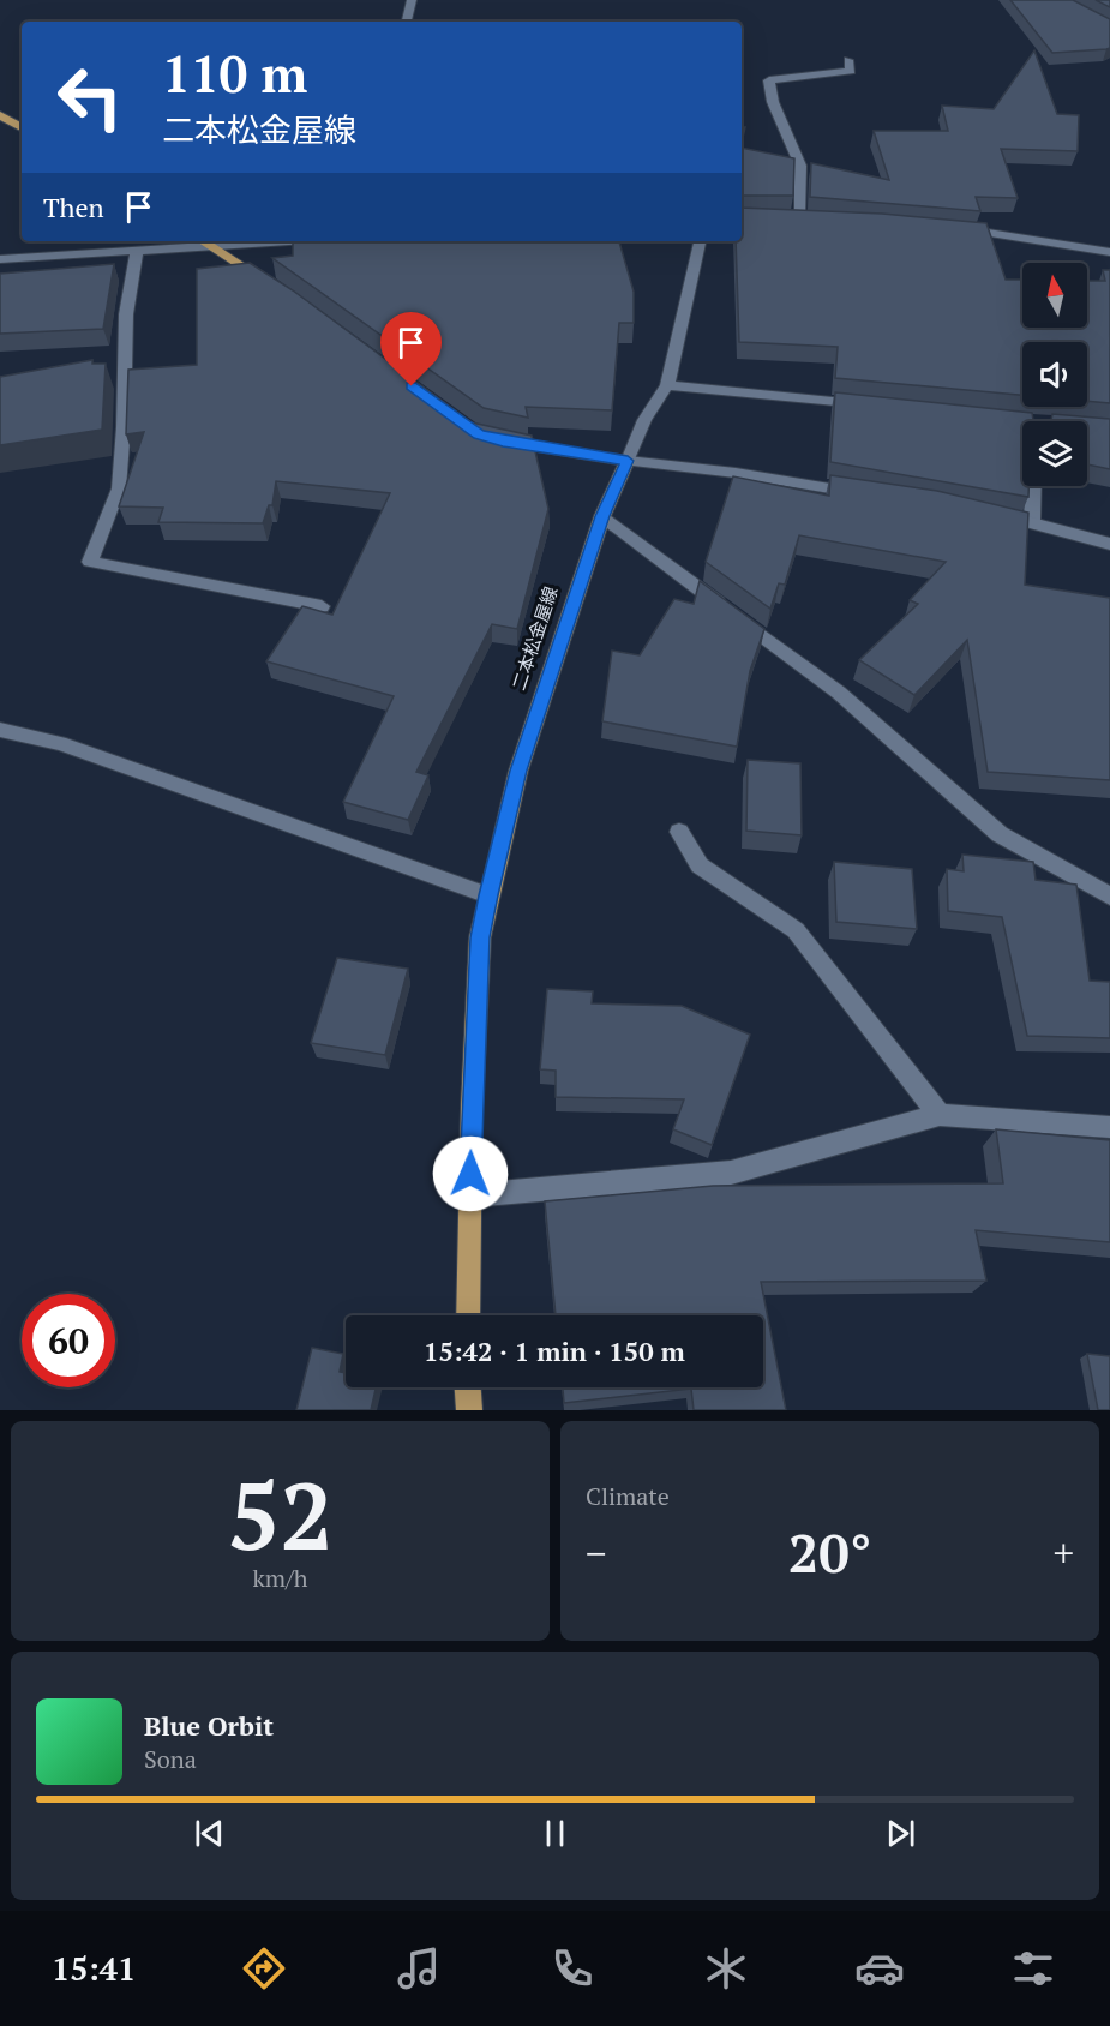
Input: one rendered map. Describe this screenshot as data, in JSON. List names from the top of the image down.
{
  "streets": {
    "main road": ["二本松金屋線"]
  },
  "north": "top",
  "page": {
    "turn": ["110 m", "二本松金屋線"],
    "then": "Then",
    "limit": "60",
    "trip": "15:42 · 1 min · 150 m",
    "tile": [
      ["52", "km/h"],
      "Climate"
    ],
    "heat": ["−", "20°", "+"],
    "song": ["Blue Orbit", "Sona"],
    "tabs": "15:41"
  }
}
